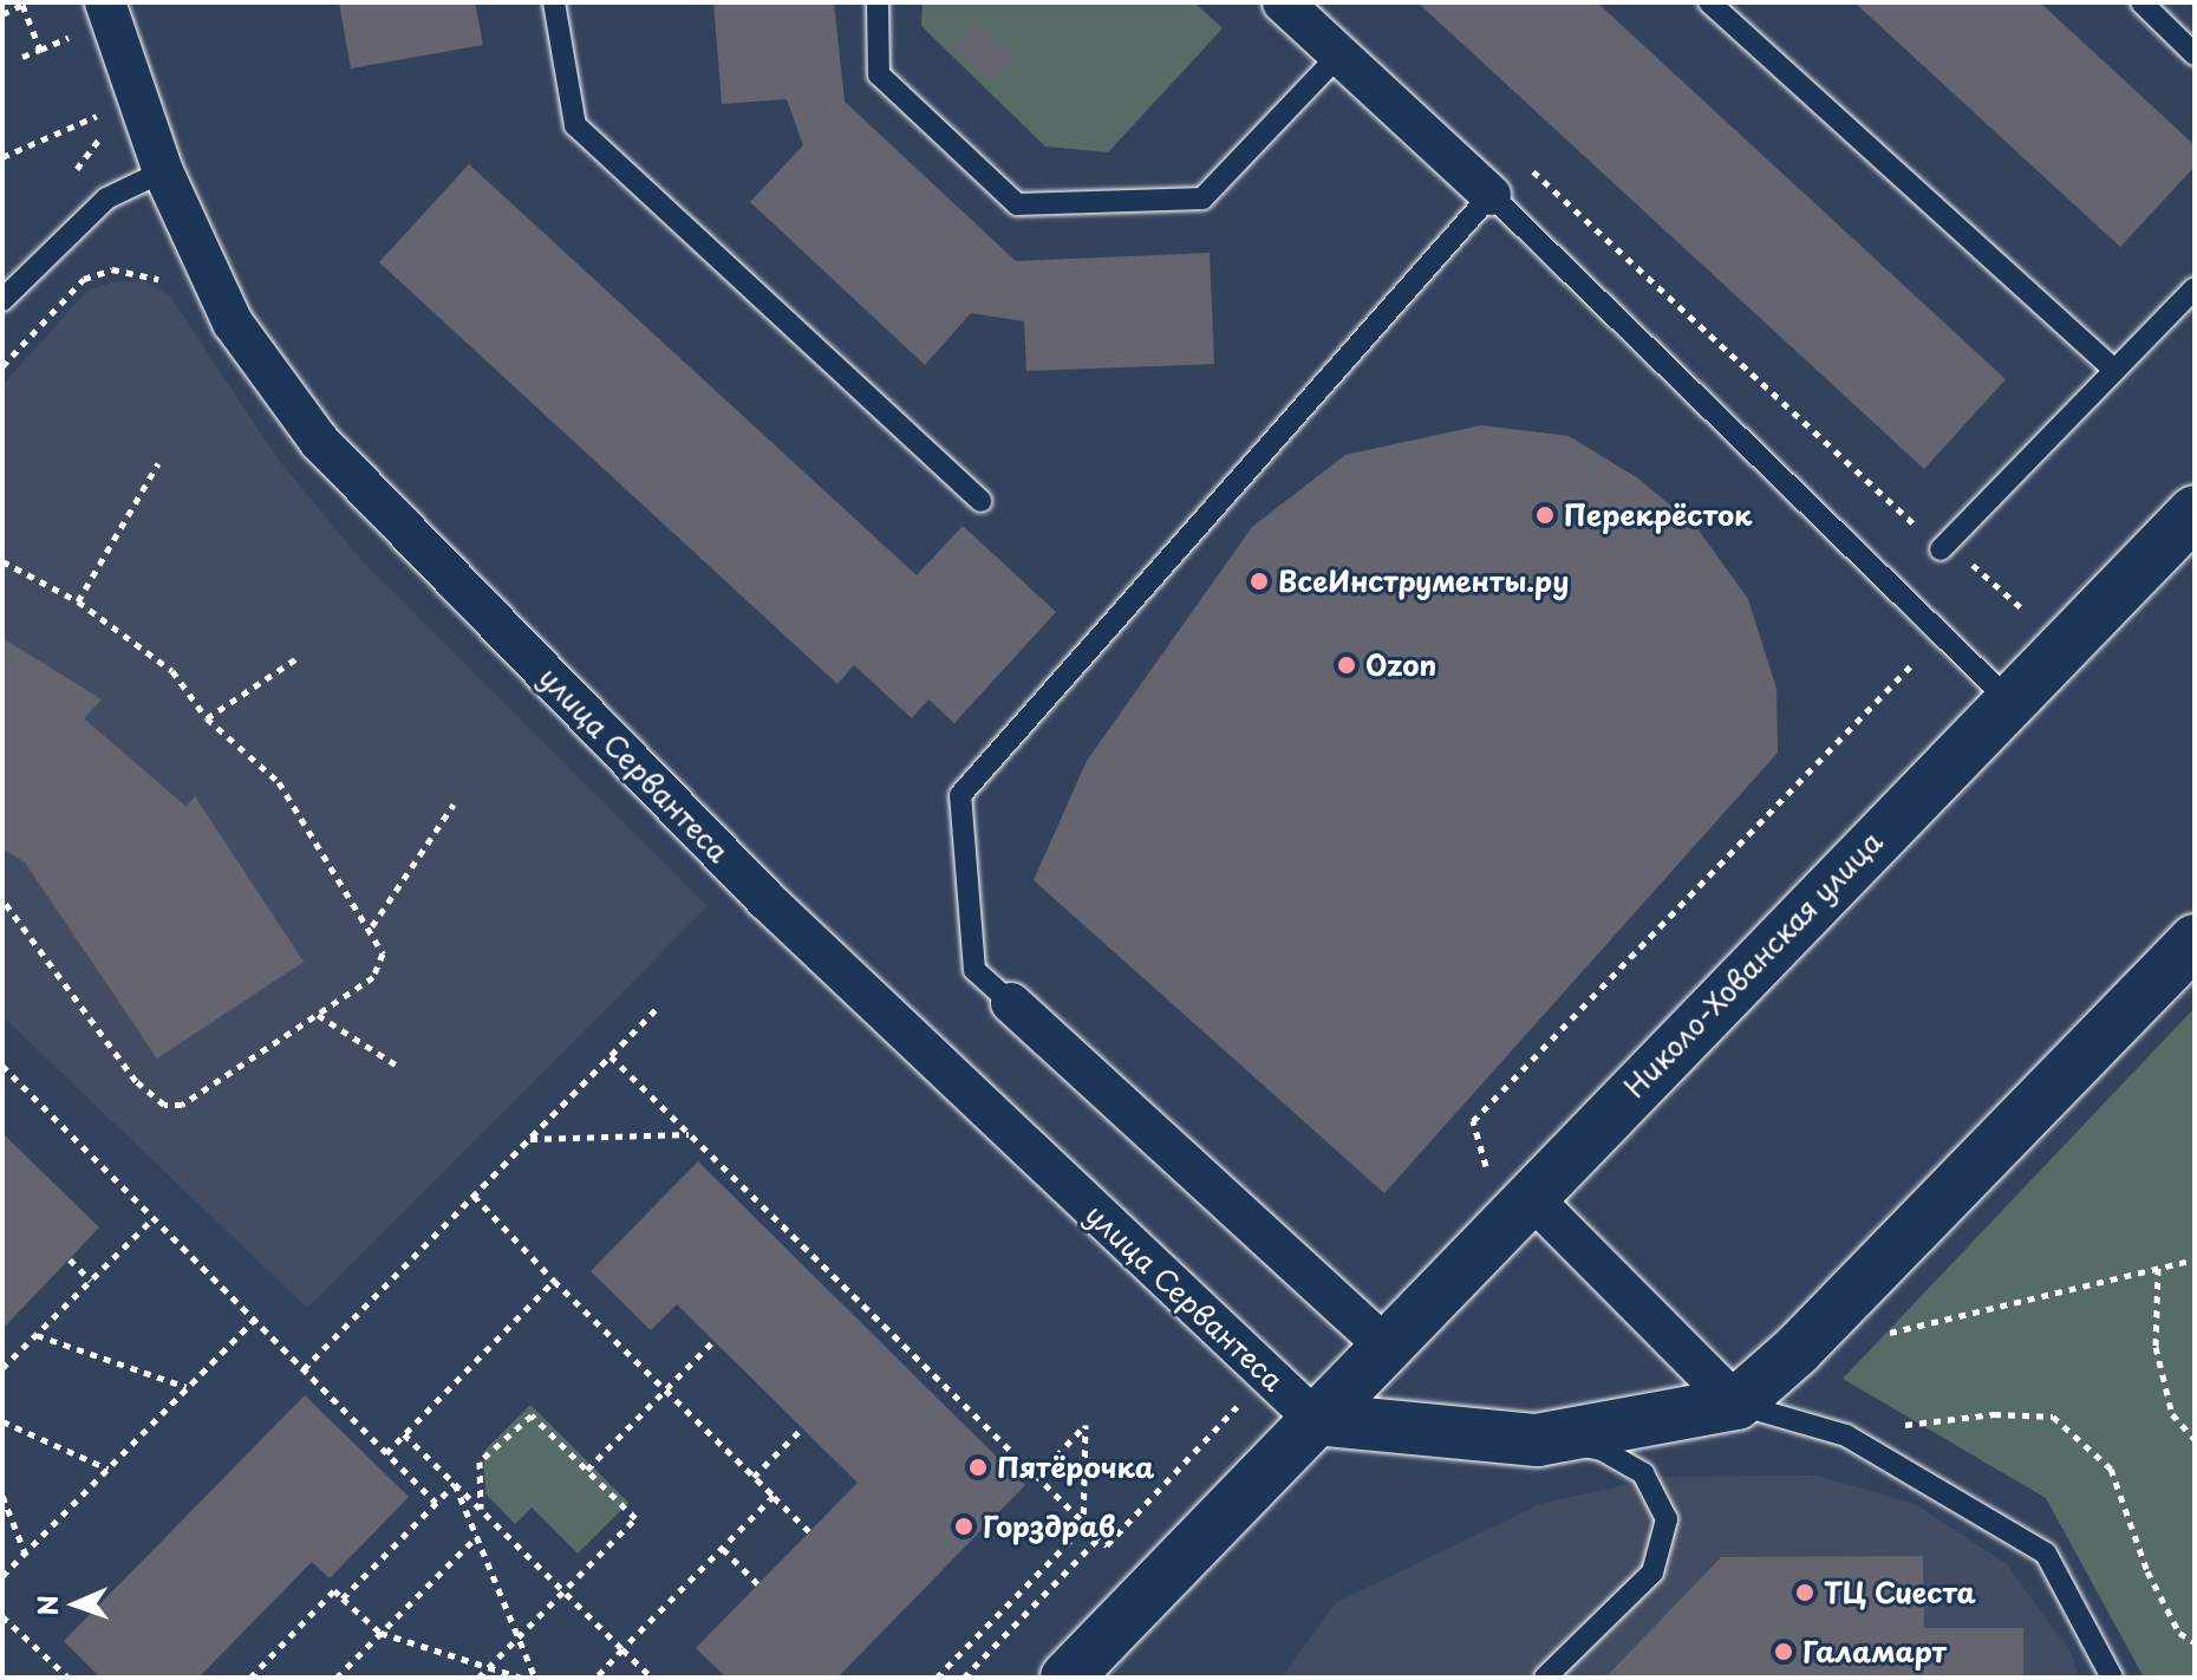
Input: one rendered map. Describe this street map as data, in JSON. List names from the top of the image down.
{
  "streets": {
    "street": ["улица Сервантеса", "Николо-Хованская улица"]
  },
  "crossings": [
    ["улица Сервантеса", "Николо-Хованская улица"]
  ],
  "places": [
    "Перекрёсток",
    "ВсеИнструменты.ру",
    "Ozon",
    "Пятёрочка",
    "Горздрав",
    "ТЦ Сиеста",
    "Галамарт"
  ],
  "north": "left"
}
